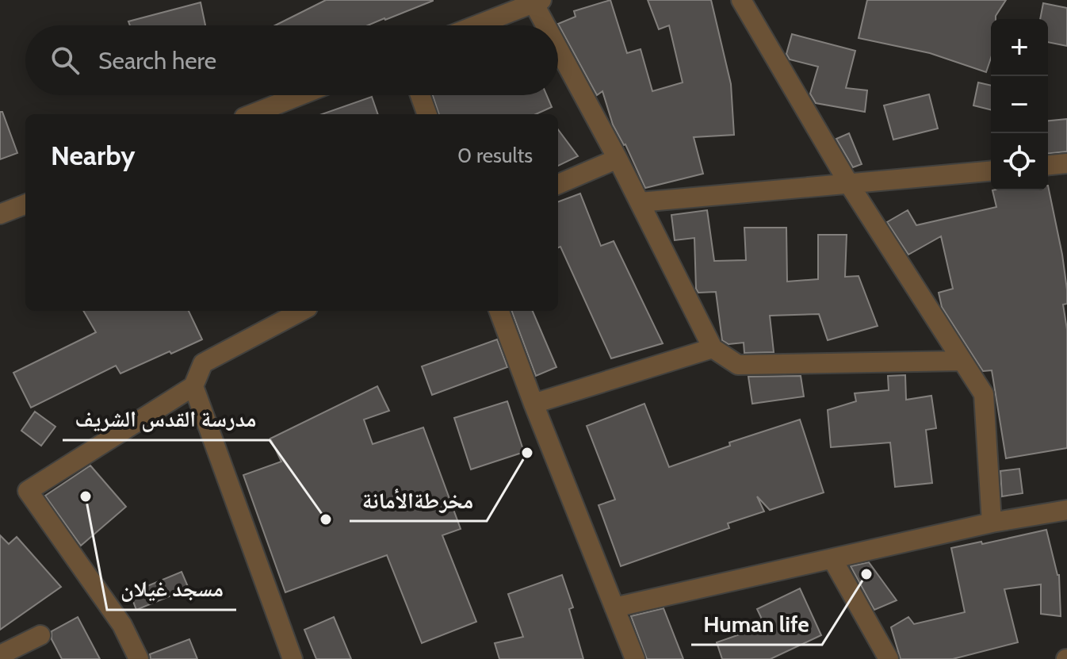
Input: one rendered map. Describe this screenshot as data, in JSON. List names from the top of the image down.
{
  "places": [
    "مخرطةالأمانة",
    "مسجد غيلان",
    "مدرسة القدس الشريف",
    "Human life"
  ],
  "page": {
    "map_buttons": ["+", "−"],
    "search": "Search here",
    "heading": ["Nearby", "0 results"]
  }
}
